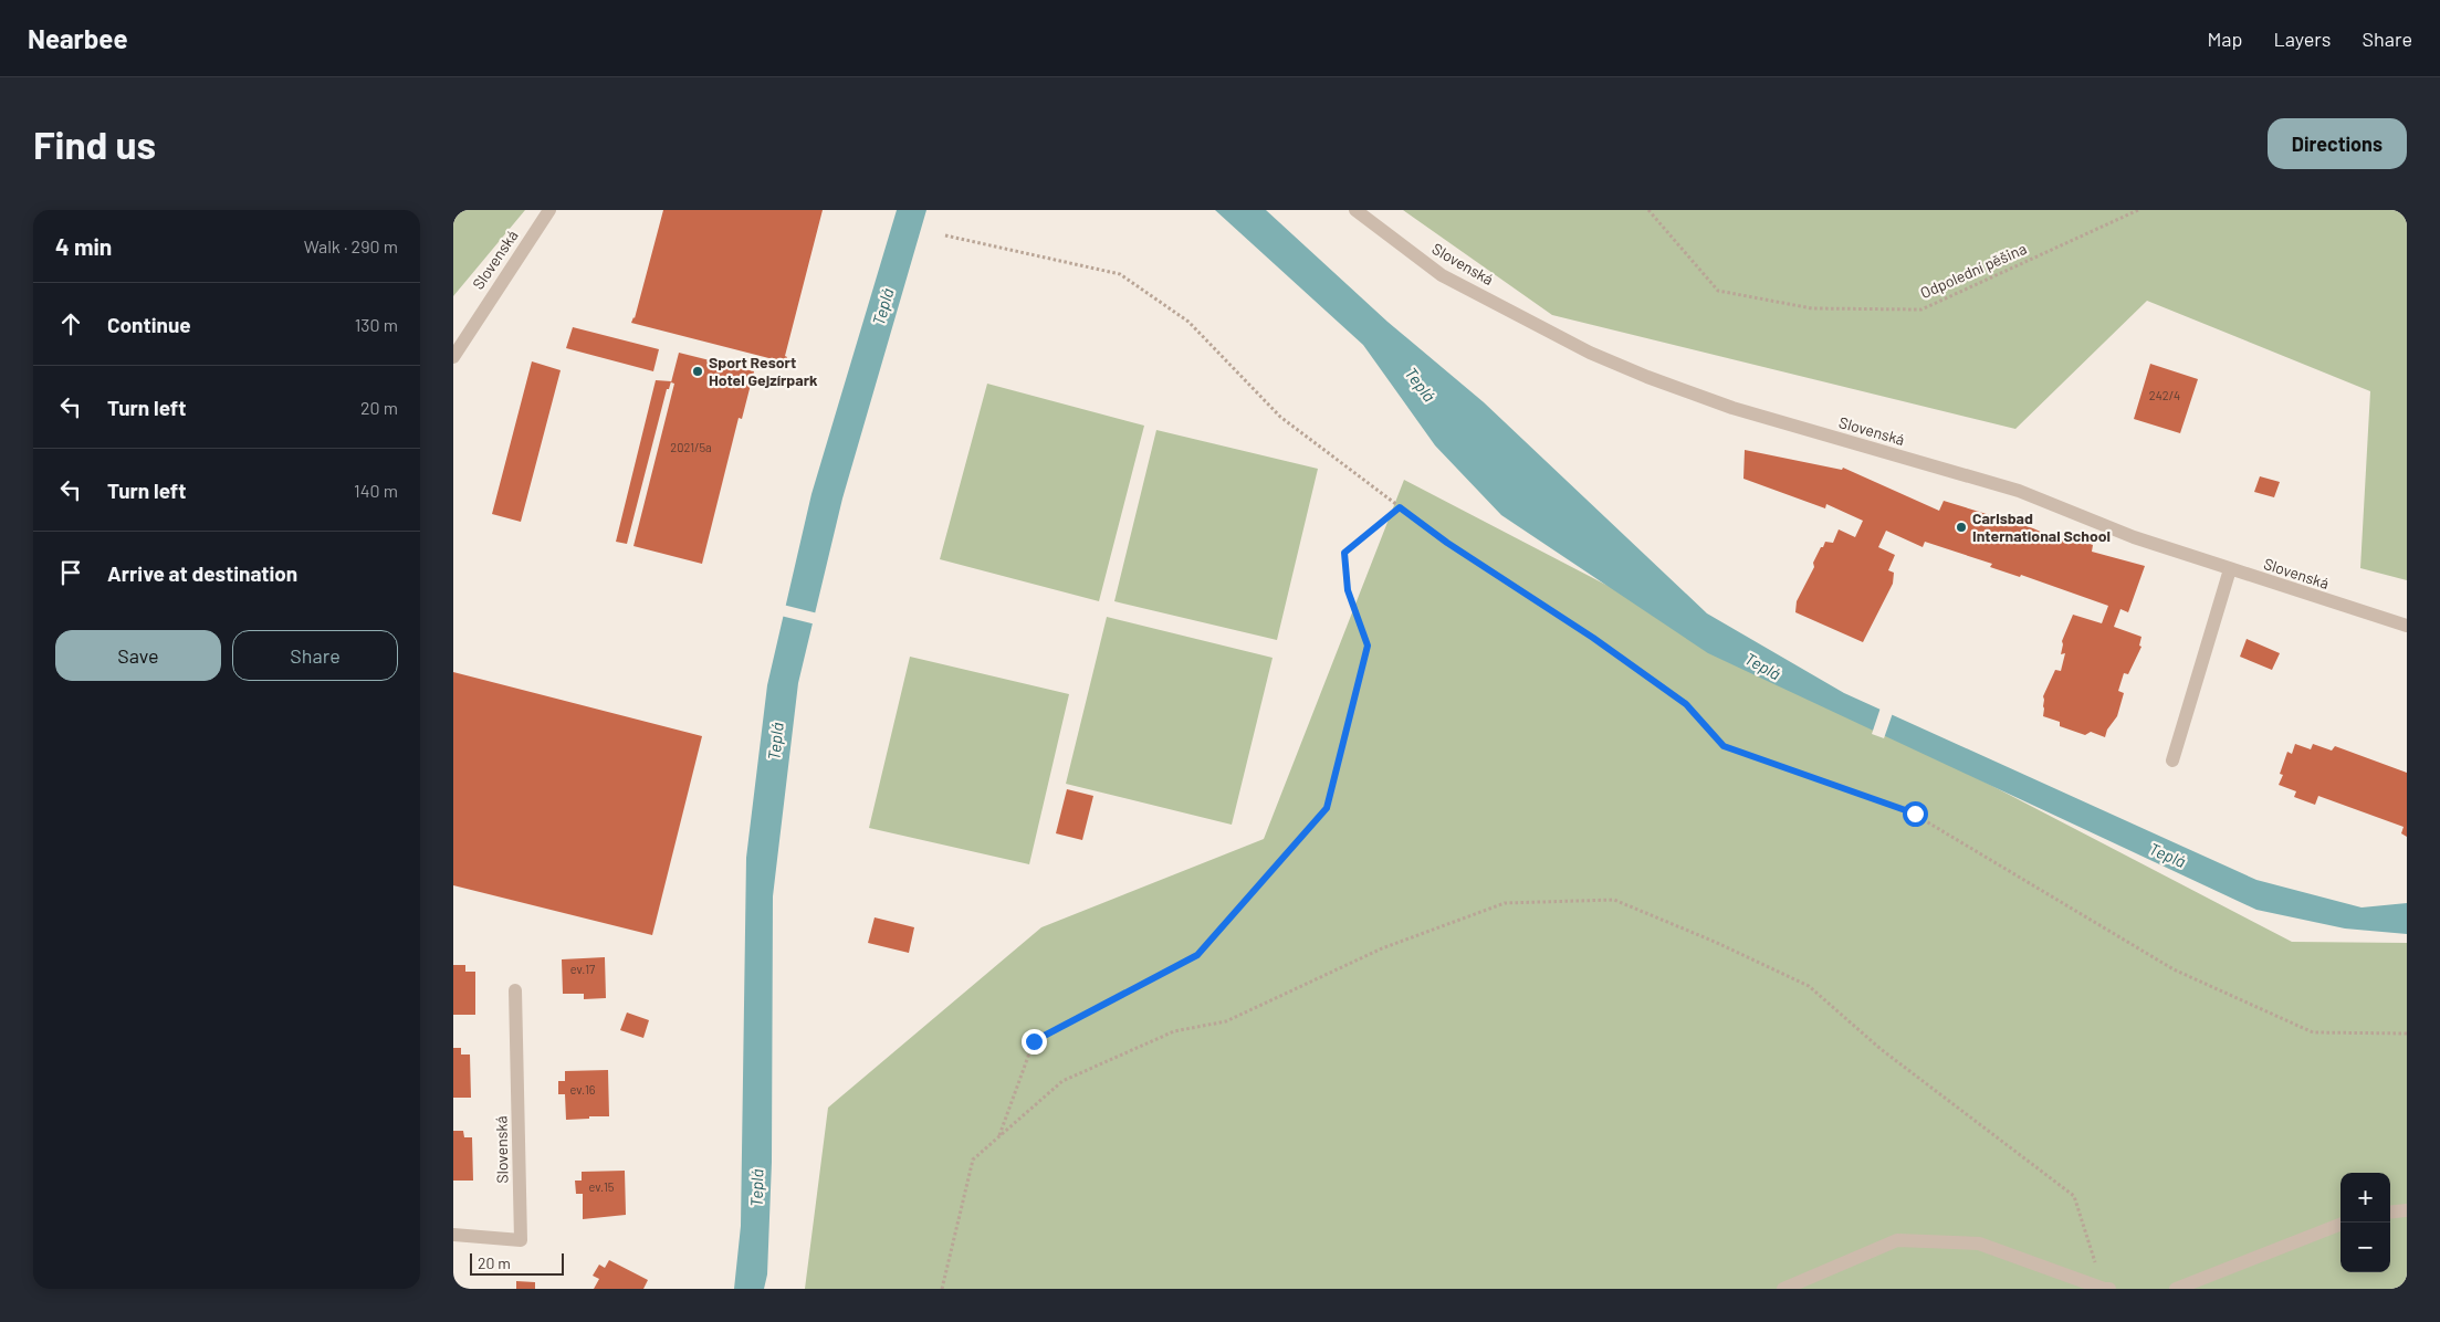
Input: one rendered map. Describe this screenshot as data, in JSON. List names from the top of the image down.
{
  "streets": {
    "street": ["Slovenská"],
    "path": ["Odpolední pěšina"]
  },
  "water": ["Teplá"],
  "places": ["Sport Resort Hotel Gejzírpark", "Carlsbad International School"],
  "house_numbers": [
    "242/4",
    "2021/5a",
    "ev.17",
    "ev.16",
    "ev.15"
  ],
  "scale_bar": "20 m",
  "page": {
    "header": "Nearbee",
    "nav": ["Map", "Layers", "Share"],
    "buttons": [
      "Directions",
      ["Save", "Share"]
    ],
    "title": "Find us",
    "heading": ["4 min", "Walk · 290 m"],
    "list": [
      ["Continue", "130 m"],
      ["Turn left", "20 m"],
      ["Turn left", "140 m"],
      "Arrive at destination"
    ],
    "map_buttons": ["+", "−"],
    "scale": "20 m"
  }
}
